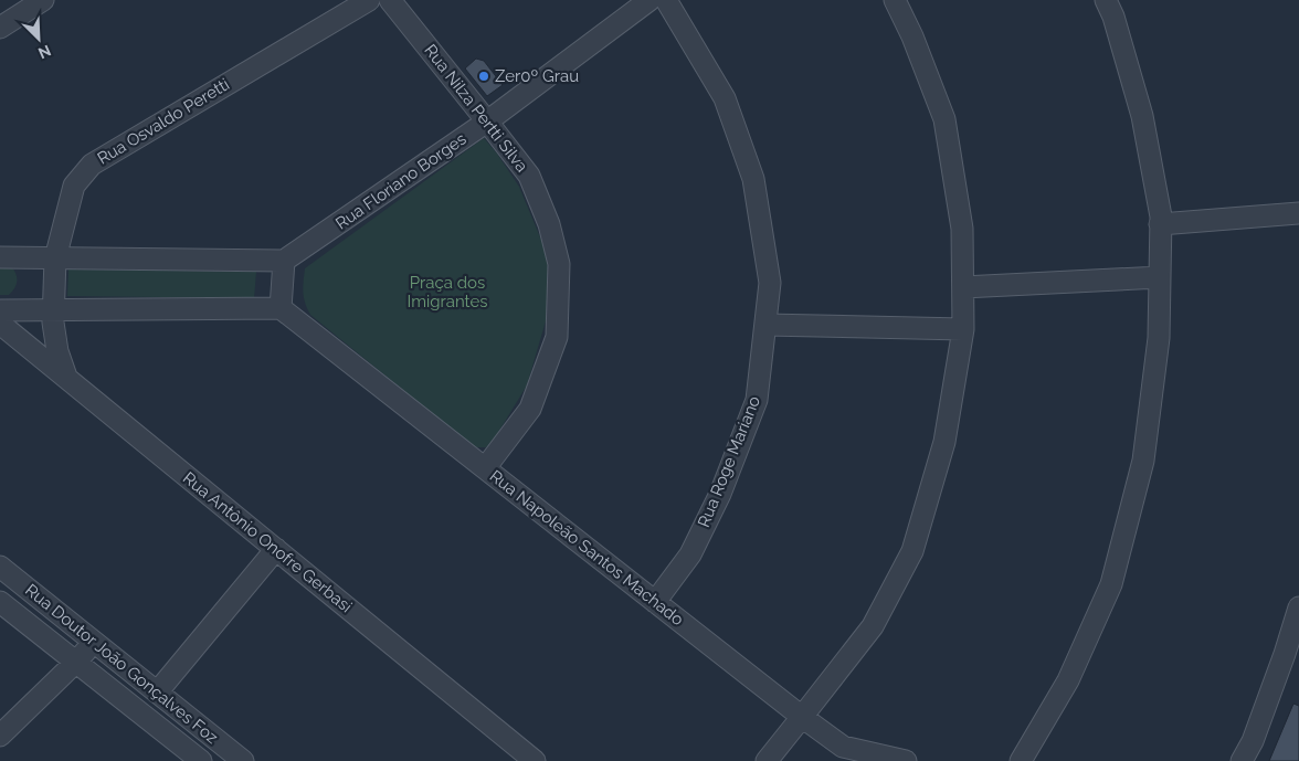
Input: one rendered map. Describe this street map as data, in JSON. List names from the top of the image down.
{
  "streets": {
    "street": [
      "Rua Nilza Pertti Silva",
      "Rua Osvaldo Peretti",
      "Rua Floriano Borges",
      "Rua Roge Mariano",
      "Rua Antônio Onofre Gerbasi",
      "Rua Napoleão Santos Machado",
      "Rua Doutor João Gonçalves Foz"
    ]
  },
  "crossings": [
    ["Rua Nilza Pertti Silva", "Rua Floriano Borges"],
    ["Rua Nilza Pertti Silva", "Rua Napoleão Santos Machado"],
    ["Rua Osvaldo Peretti", "Rua Antônio Onofre Gerbasi"],
    ["Rua Roge Mariano", "Rua Napoleão Santos Machado"]
  ],
  "parks": ["Praça dos Imigrantes"],
  "places": ["Zer0º Grau"],
  "north": "bottom right"
}
